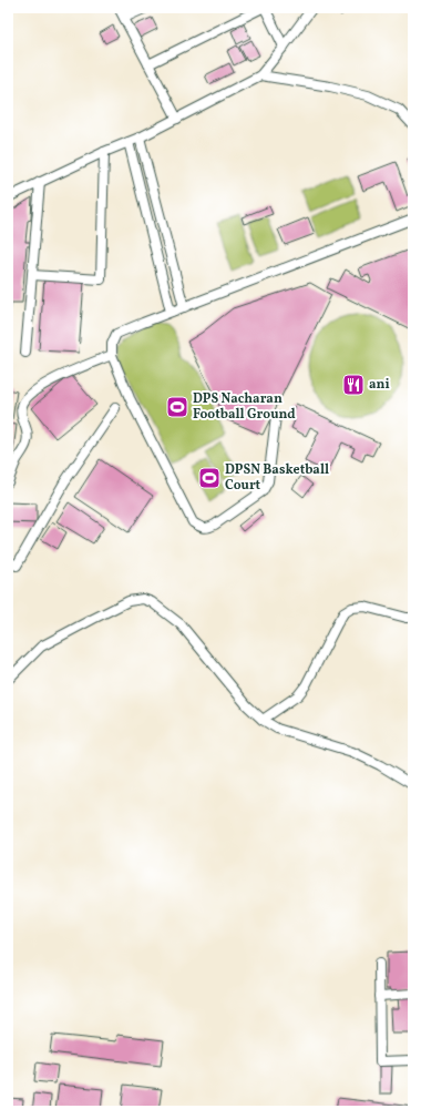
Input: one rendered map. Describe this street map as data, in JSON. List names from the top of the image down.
{
  "places": {
    "restaurant": ["ani"],
    "sports": ["DPS Nacharan Football Ground", "DPSN Basketball Court"]
  }
}
